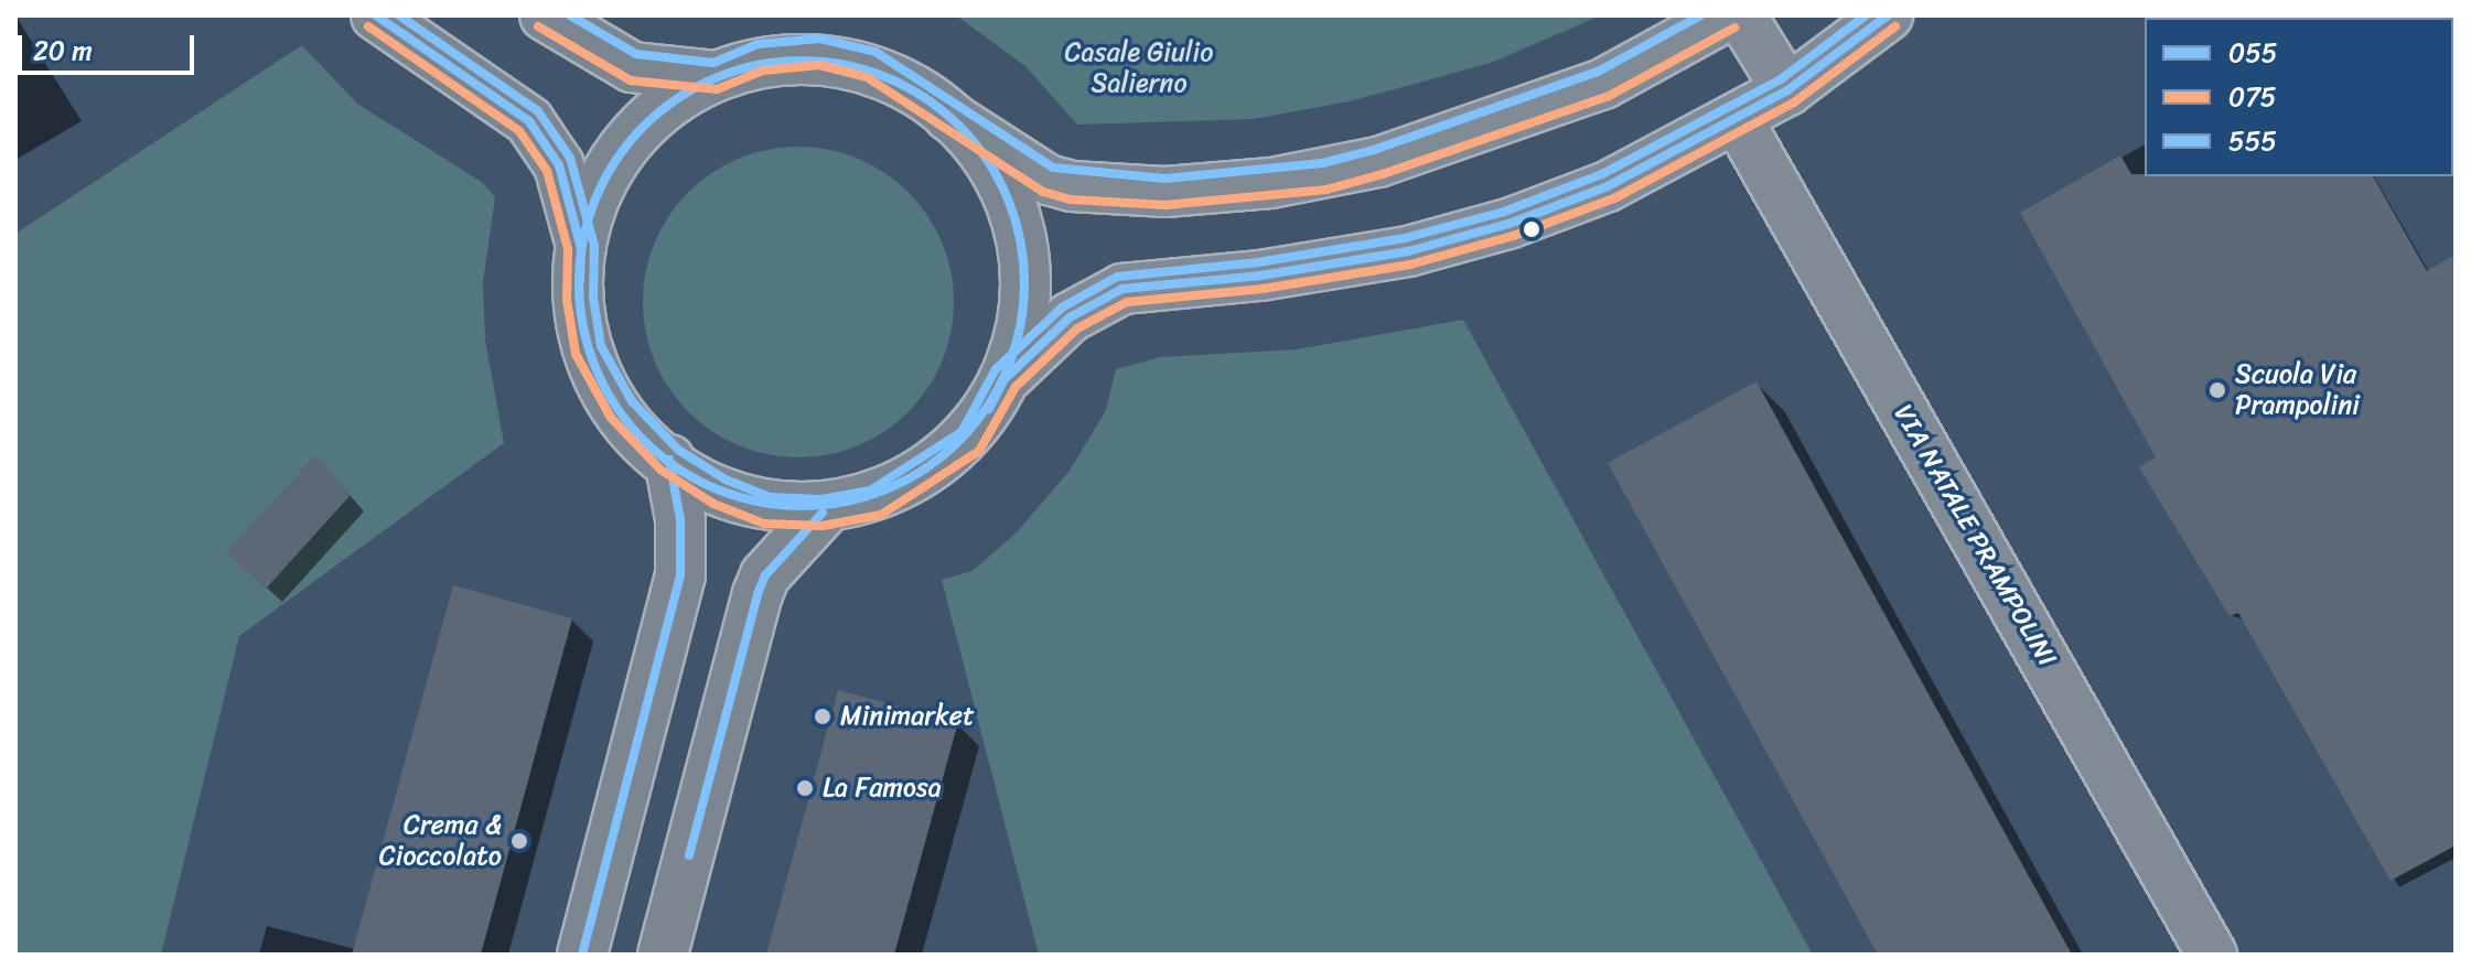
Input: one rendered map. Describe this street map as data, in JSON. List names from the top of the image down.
{
  "streets": {
    "street": ["VIA NATALE PRAMPOLINI"]
  },
  "parks": ["Casale Giulio Salierno"],
  "places": [
    "Scuola Via Prampolini",
    "Minimarket",
    "La Famosa",
    "Crema & Cioccolato"
  ],
  "lines": ["transit line 055", "transit line 555", "transit line 075"],
  "legend": ["055", "075", "555"],
  "scale_bar": "20 m"
}
